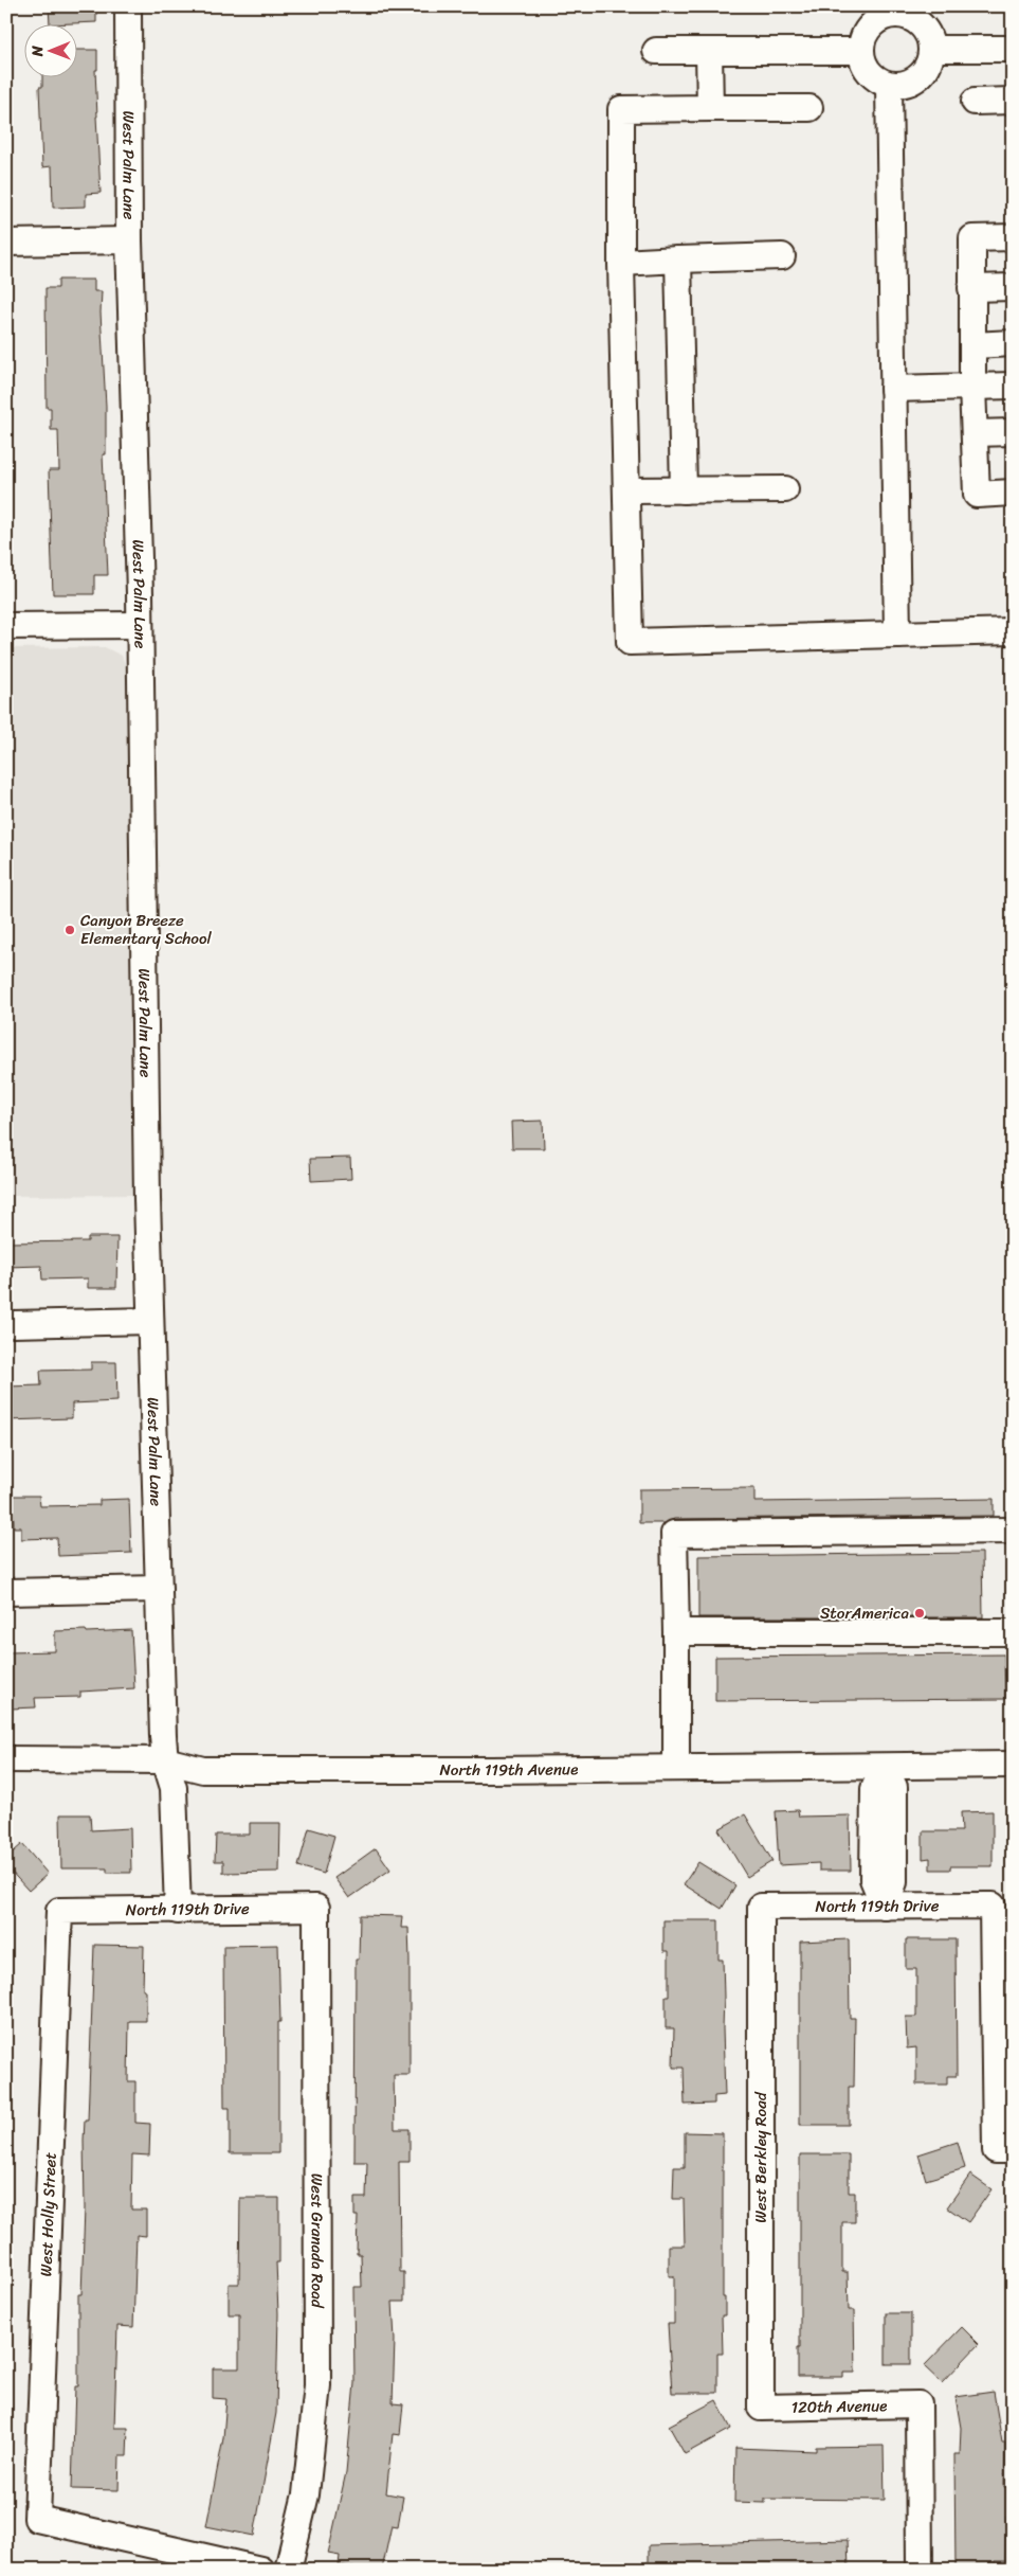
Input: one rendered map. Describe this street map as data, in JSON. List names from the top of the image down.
{
  "streets": {
    "street": [
      "West Palm Lane",
      "North 119th Avenue",
      "North 119th Drive",
      "West Berkley Road",
      "West Holly Street",
      "West Granada Road",
      "120th Avenue"
    ]
  },
  "crossings": [
    ["West Palm Lane", "North 119th Avenue"],
    ["West Palm Lane", "North 119th Drive"],
    ["North 119th Drive", "West Berkley Road"],
    ["North 119th Drive", "West Holly Street"],
    ["North 119th Drive", "West Granada Road"],
    ["West Berkley Road", "120th Avenue"]
  ],
  "places": ["Canyon Breeze Elementary School", "StorAmerica"],
  "north": "left"
}
